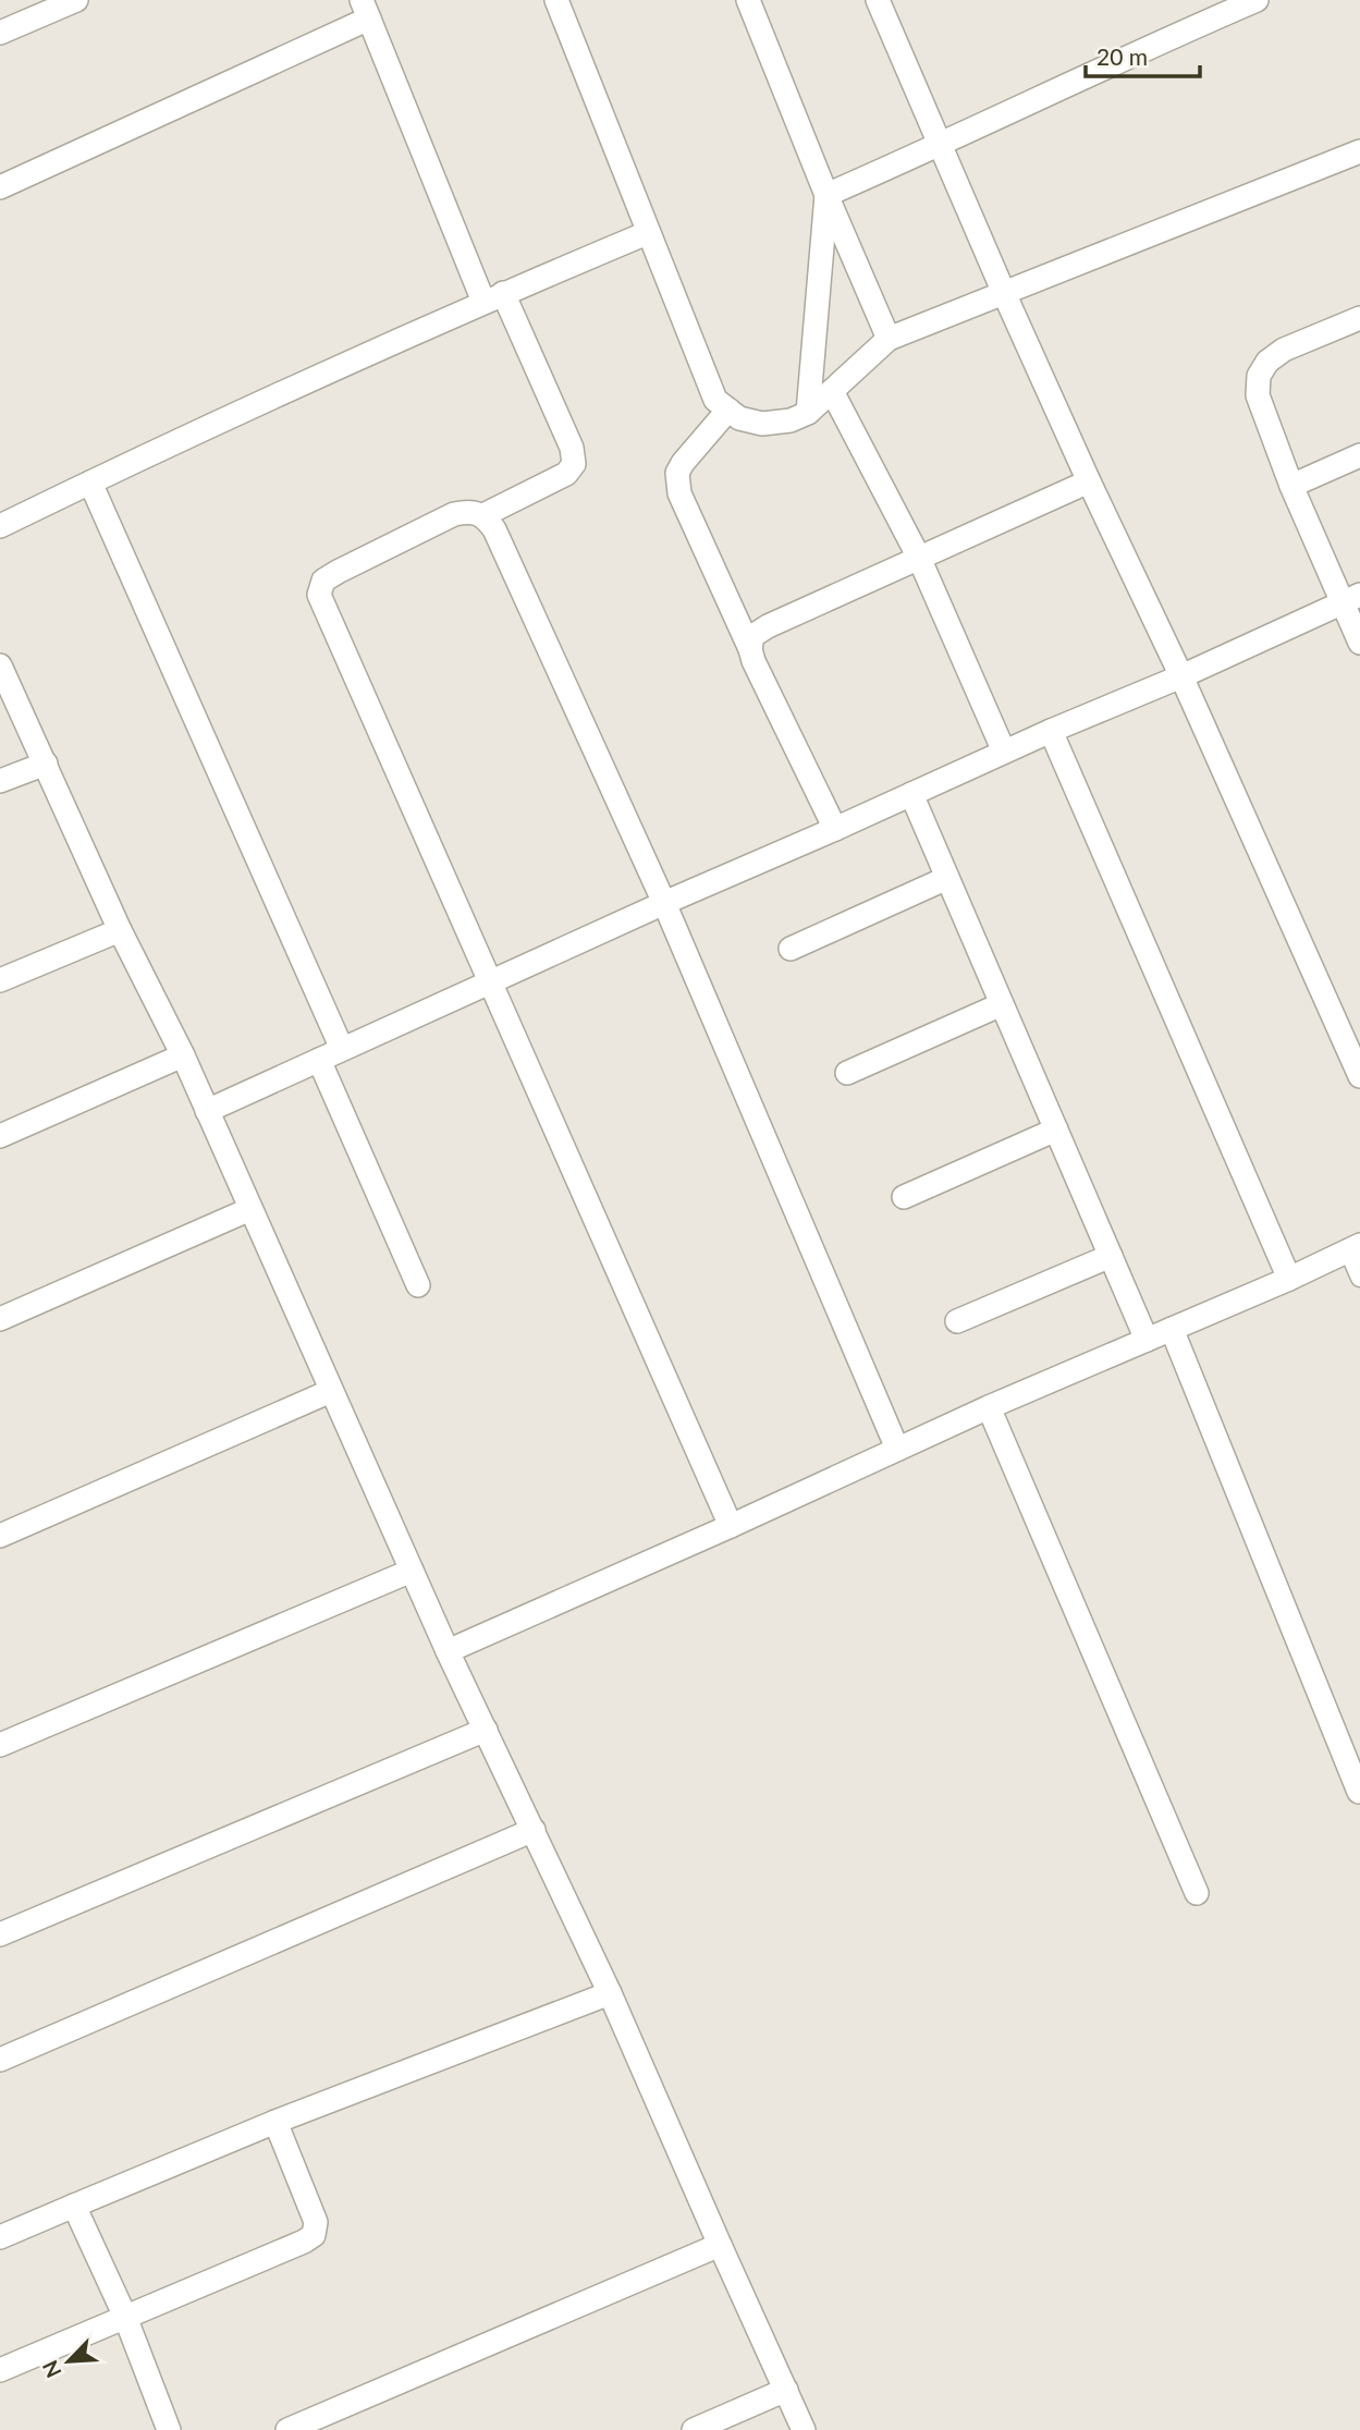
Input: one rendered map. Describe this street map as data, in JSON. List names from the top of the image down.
{
  "scale_bar": "20 m",
  "north": "bottom left"
}
